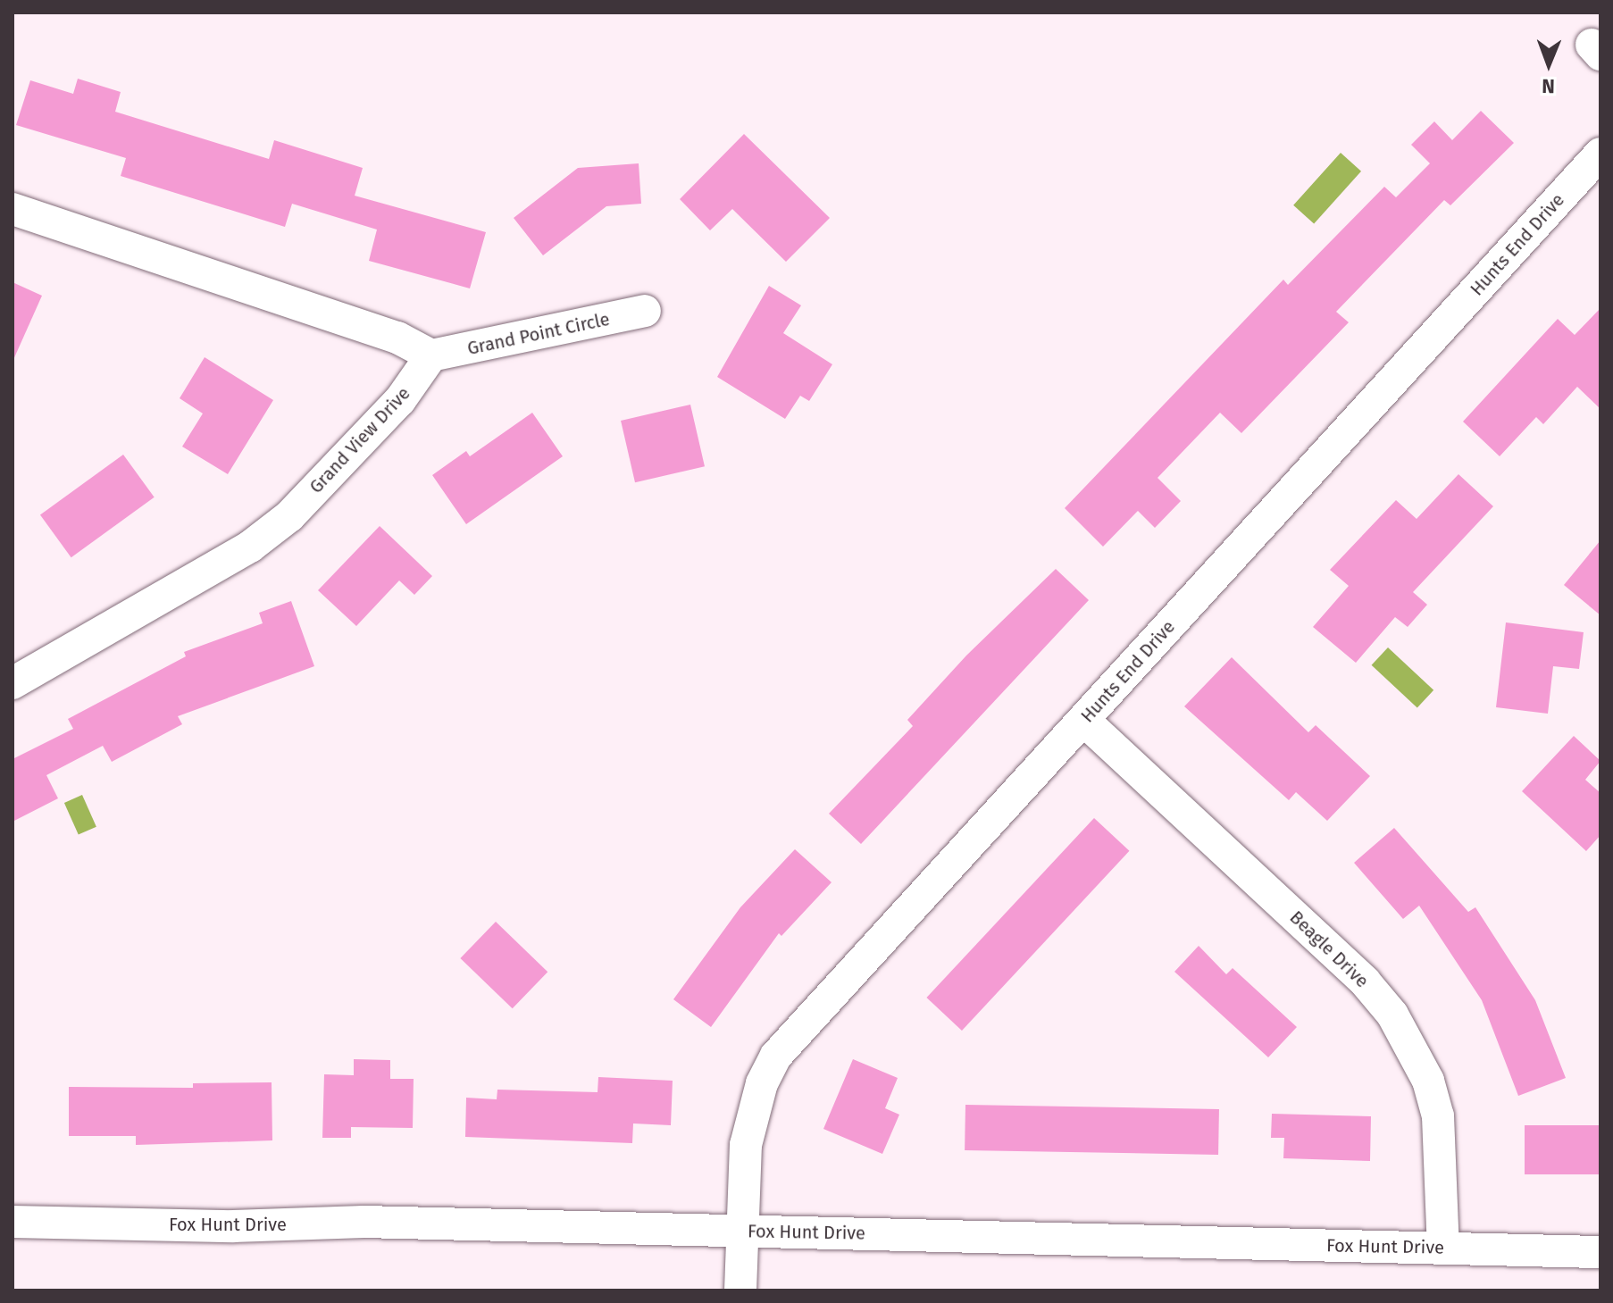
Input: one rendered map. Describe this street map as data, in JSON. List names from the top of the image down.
{
  "streets": {
    "street": [
      "Hunts End Drive",
      "Grand Point Circle",
      "Grand View Drive",
      "Beagle Drive",
      "Fox Hunt Drive"
    ]
  },
  "crossings": [
    ["Hunts End Drive", "Beagle Drive"],
    ["Hunts End Drive", "Fox Hunt Drive"],
    ["Grand Point Circle", "Grand View Drive"],
    ["Beagle Drive", "Fox Hunt Drive"]
  ],
  "north": "bottom"
}
